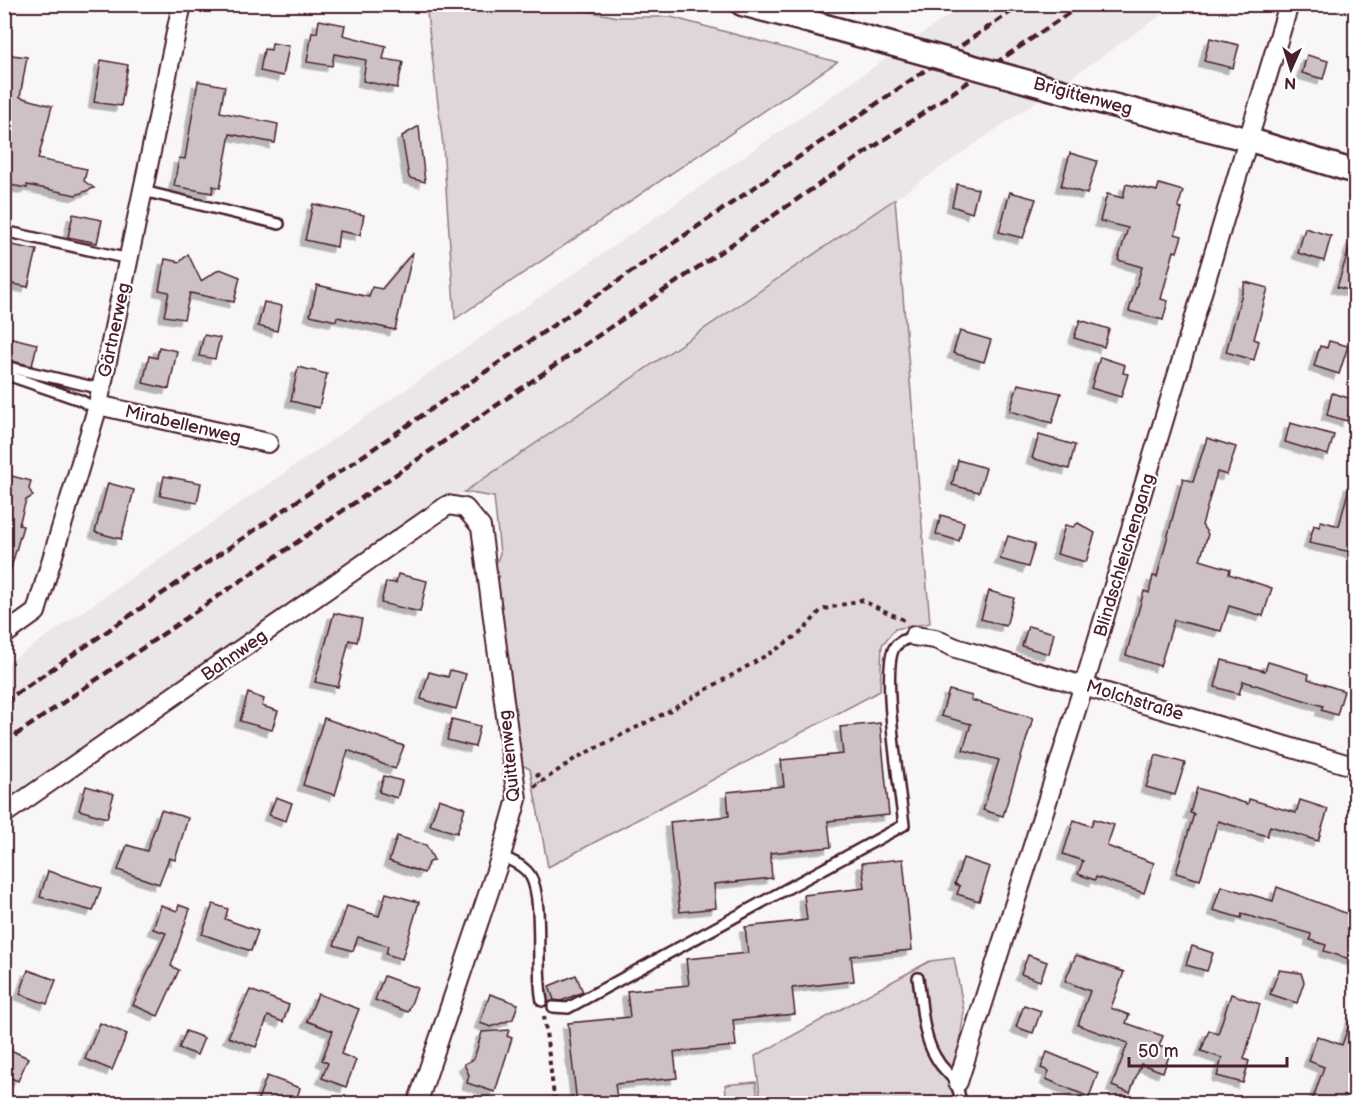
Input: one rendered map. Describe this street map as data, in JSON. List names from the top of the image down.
{
  "streets": {
    "street": [
      "Brigittenweg",
      "Gärtnerweg",
      "Mirabellenweg",
      "Blindschleichengang",
      "Bahnweg",
      "Molchstraße",
      "Quittenweg"
    ]
  },
  "crossings": [
    ["Brigittenweg", "Blindschleichengang"],
    ["Gärtnerweg", "Mirabellenweg"],
    ["Blindschleichengang", "Molchstraße"],
    ["Bahnweg", "Quittenweg"]
  ],
  "scale_bar": "50 m",
  "north": "bottom"
}
